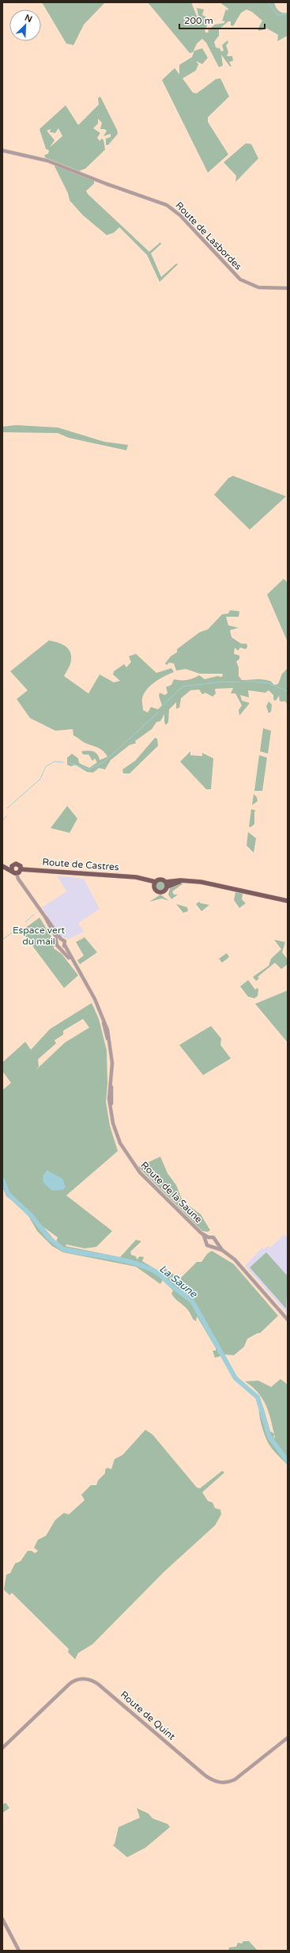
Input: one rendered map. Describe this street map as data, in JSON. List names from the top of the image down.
{
  "streets": {
    "main road": ["Route de Castres"],
    "street": ["Route de Lasbordes", "Route de la Saune", "Route de Quint"]
  },
  "water": ["La Saune"],
  "parks": ["Espace vert du mail"],
  "scale_bar": "200 m",
  "north": "top right"
}
